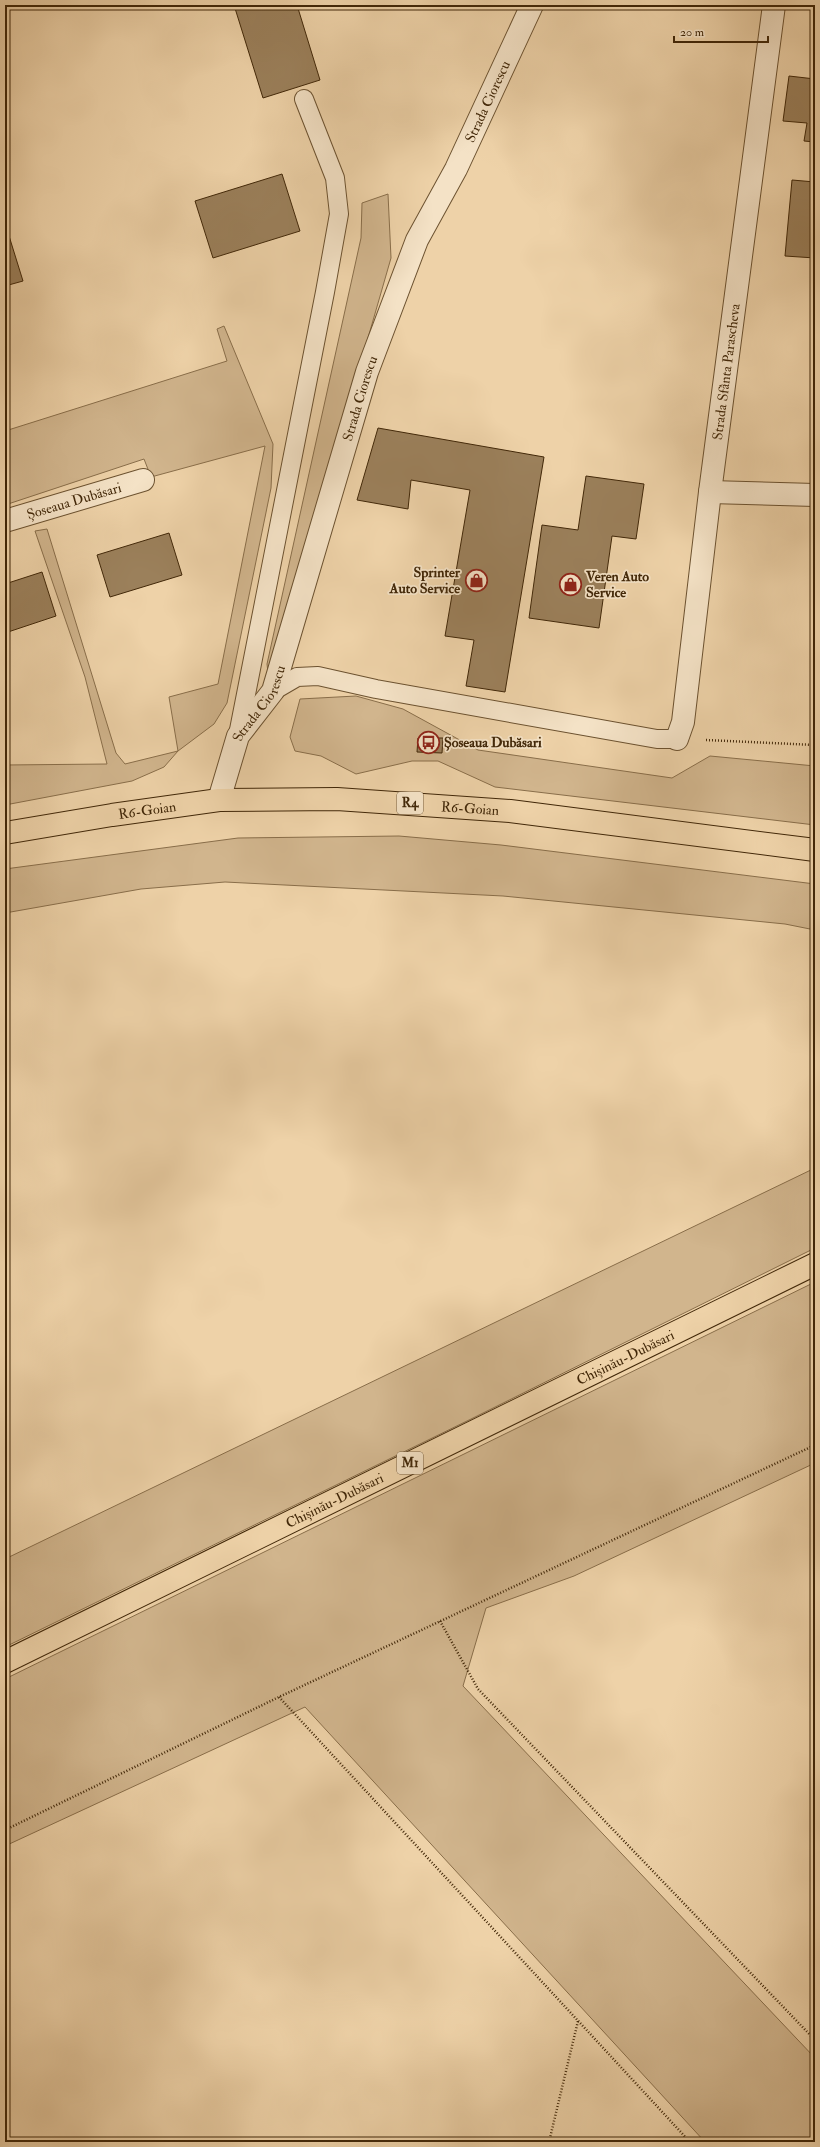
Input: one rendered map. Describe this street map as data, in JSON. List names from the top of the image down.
{
  "streets": {
    "main road": [
      "R4",
      "R6-Goian",
      "Chișinău-Dubăsari",
      "M1"
    ],
    "street": ["Strada Ciorescu", "Strada Sfânta Parascheva", "Șoseaua Dubăsari"]
  },
  "crossings": [
    ["Strada Ciorescu", "R6-Goian"]
  ],
  "places": {
    "shop": ["Sprinter Auto Service", "Veren Auto Service"],
    "bus stop": ["Șoseaua Dubăsari"]
  },
  "scale_bar": "20 m"
}
